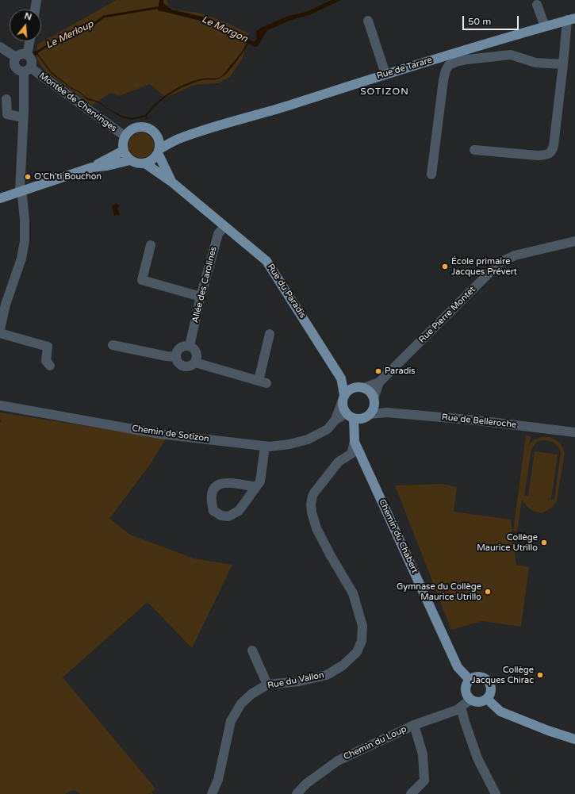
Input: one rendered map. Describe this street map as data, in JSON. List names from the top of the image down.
{
  "streets": {
    "main road": ["Rue de Tarare", "Rue du Paradis", "Chemin du Chabert"],
    "street": [
      "Montée de Chervinges",
      "Allée des Carolines",
      "Rue Pierre Montet",
      "Rue de Belleroche",
      "Chemin de Sotizon",
      "Rue du Vallon",
      "Chemin du Loup"
    ]
  },
  "crossings": [
    ["Rue de Tarare", "Montée de Chervinges"],
    ["Rue de Tarare", "Rue du Paradis"],
    ["Montée de Chervinges", "Rue du Paradis"],
    ["Allée des Carolines", "Rue du Paradis"],
    ["Rue du Paradis", "Rue Pierre Montet"],
    ["Rue du Paradis", "Rue de Belleroche"],
    ["Rue du Paradis", "Chemin de Sotizon"],
    ["Rue du Paradis", "Chemin du Chabert"],
    ["Rue Pierre Montet", "Rue de Belleroche"],
    ["Rue Pierre Montet", "Chemin de Sotizon"],
    ["Rue Pierre Montet", "Chemin du Chabert"],
    ["Rue de Belleroche", "Chemin de Sotizon"],
    ["Rue de Belleroche", "Chemin du Chabert"],
    ["Chemin de Sotizon", "Chemin du Chabert"],
    ["Chemin du Chabert", "Rue du Vallon"],
    ["Chemin du Chabert", "Chemin du Loup"]
  ],
  "districts": ["SOTIZON"],
  "water": ["Le Morgon", "Le Merloup"],
  "places": [
    "O’Ch’ti Bouchon",
    "École primaire Jacques Prévert",
    "Paradis",
    "Collège Maurice Utrillo",
    "Gymnase du Collège Maurice Utrillo",
    "Collège Jacques Chirac"
  ],
  "scale_bar": "50 m",
  "north": "top"
}
